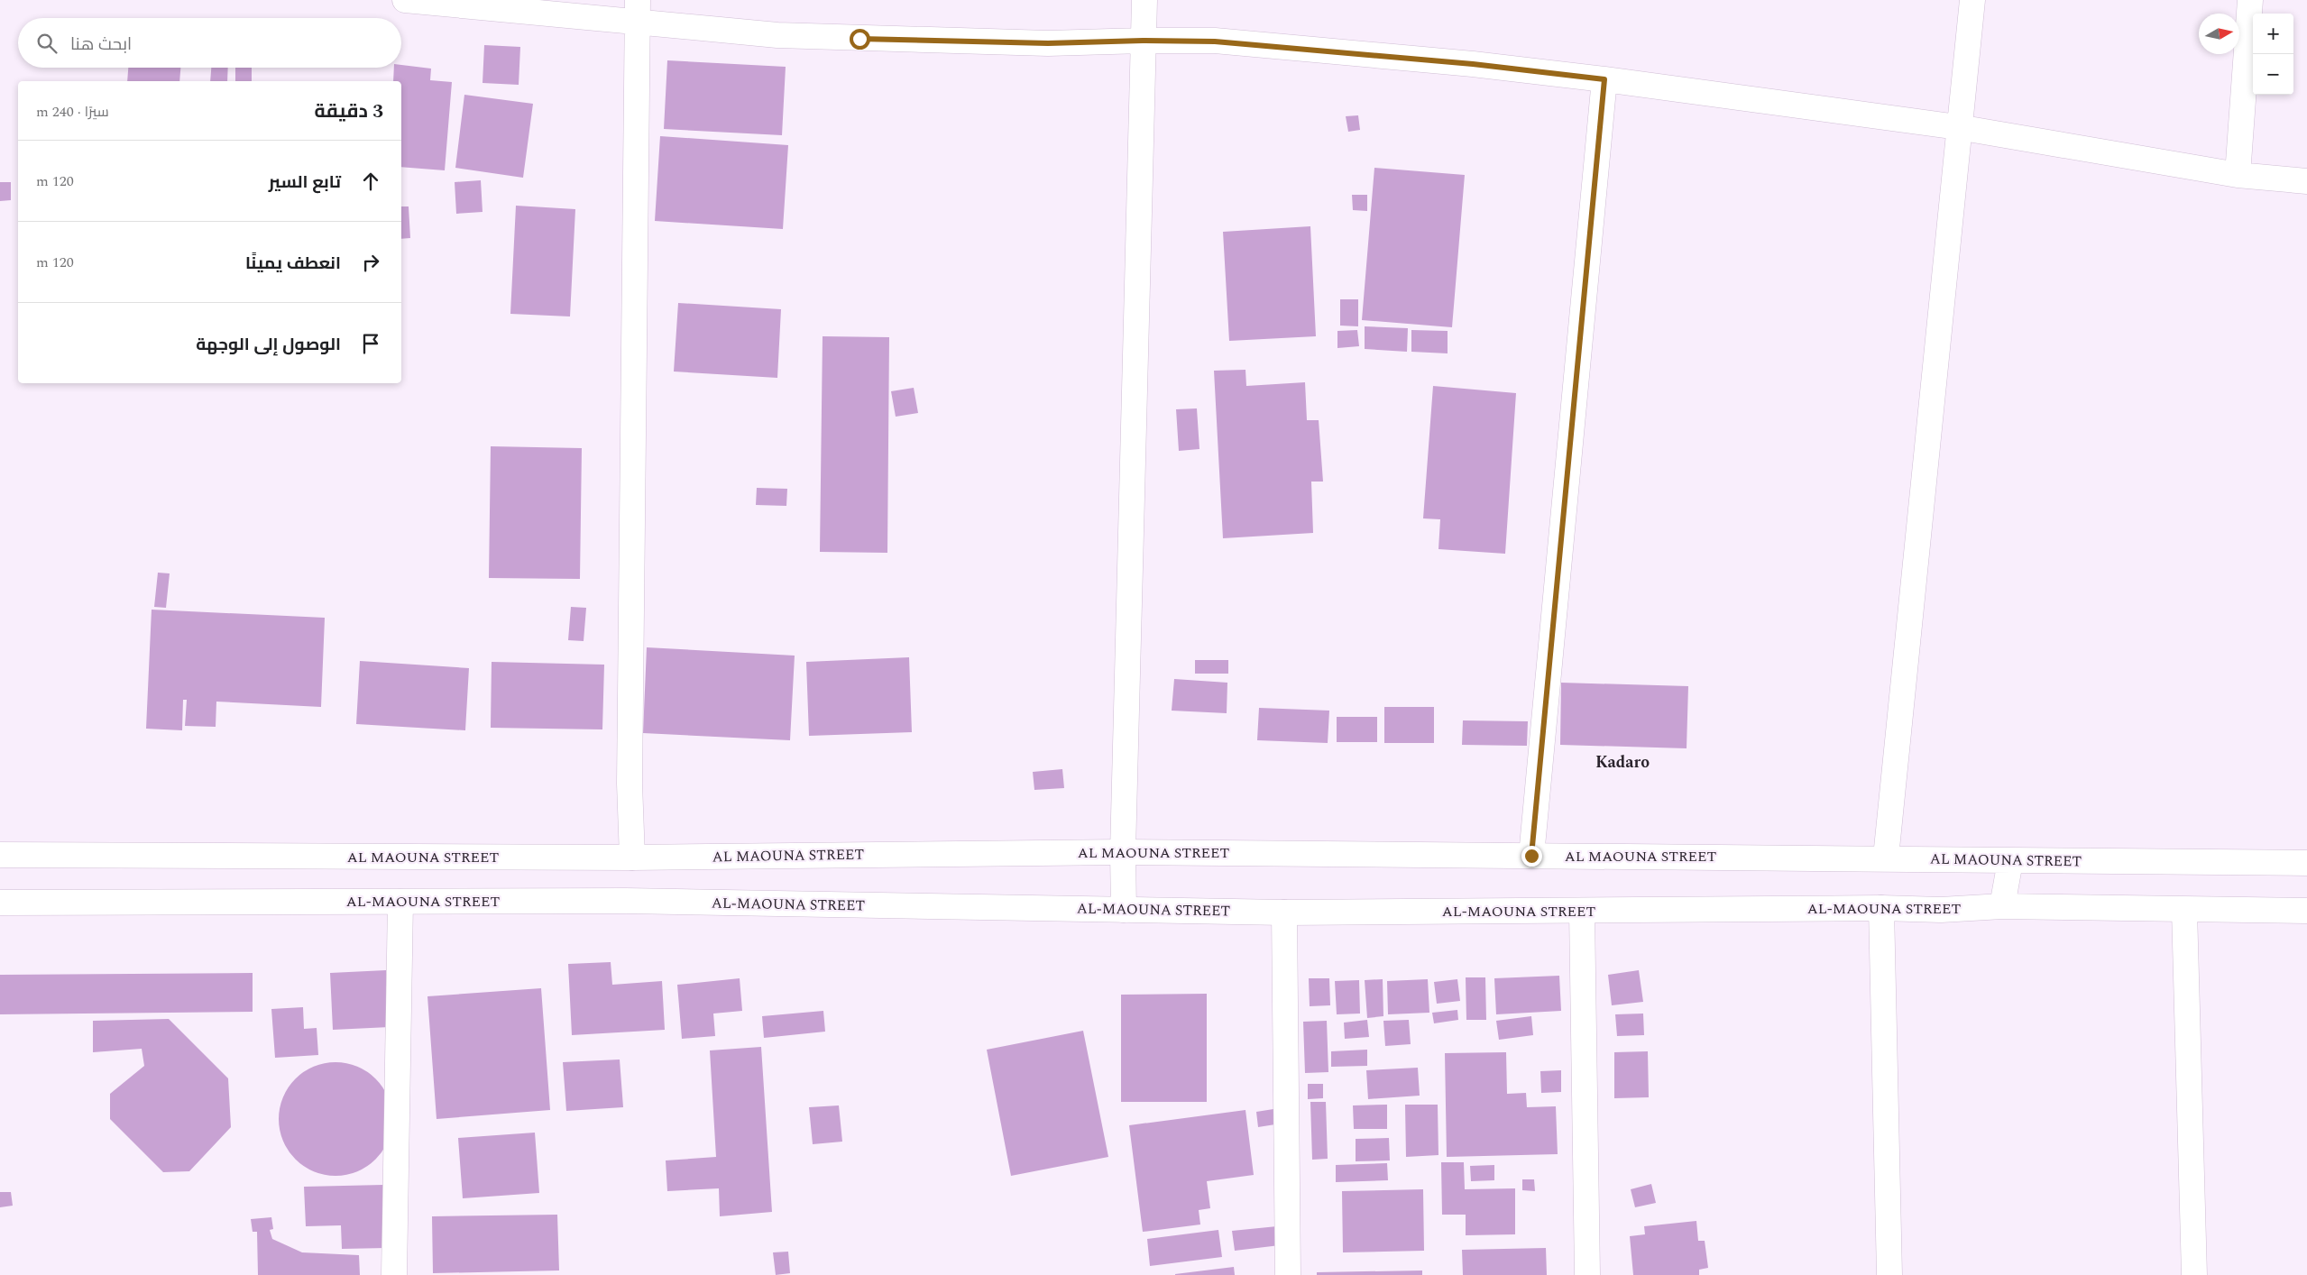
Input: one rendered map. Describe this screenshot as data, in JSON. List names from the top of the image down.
{
  "streets": {
    "main road": ["AL MAOUNA STREET", "AL-MAOUNA STREET"]
  },
  "districts": ["Kadaro"],
  "north": "right",
  "page": {
    "map_buttons": ["+", "−"],
    "search": "ابحث هنا",
    "heading": ["3 دقيقة", "سيرًا · 240 m"],
    "list": [
      ["تابع السير", "120 m"],
      ["انعطف يمينًا", "120 m"],
      "الوصول إلى الوجهة"
    ]
  }
}
